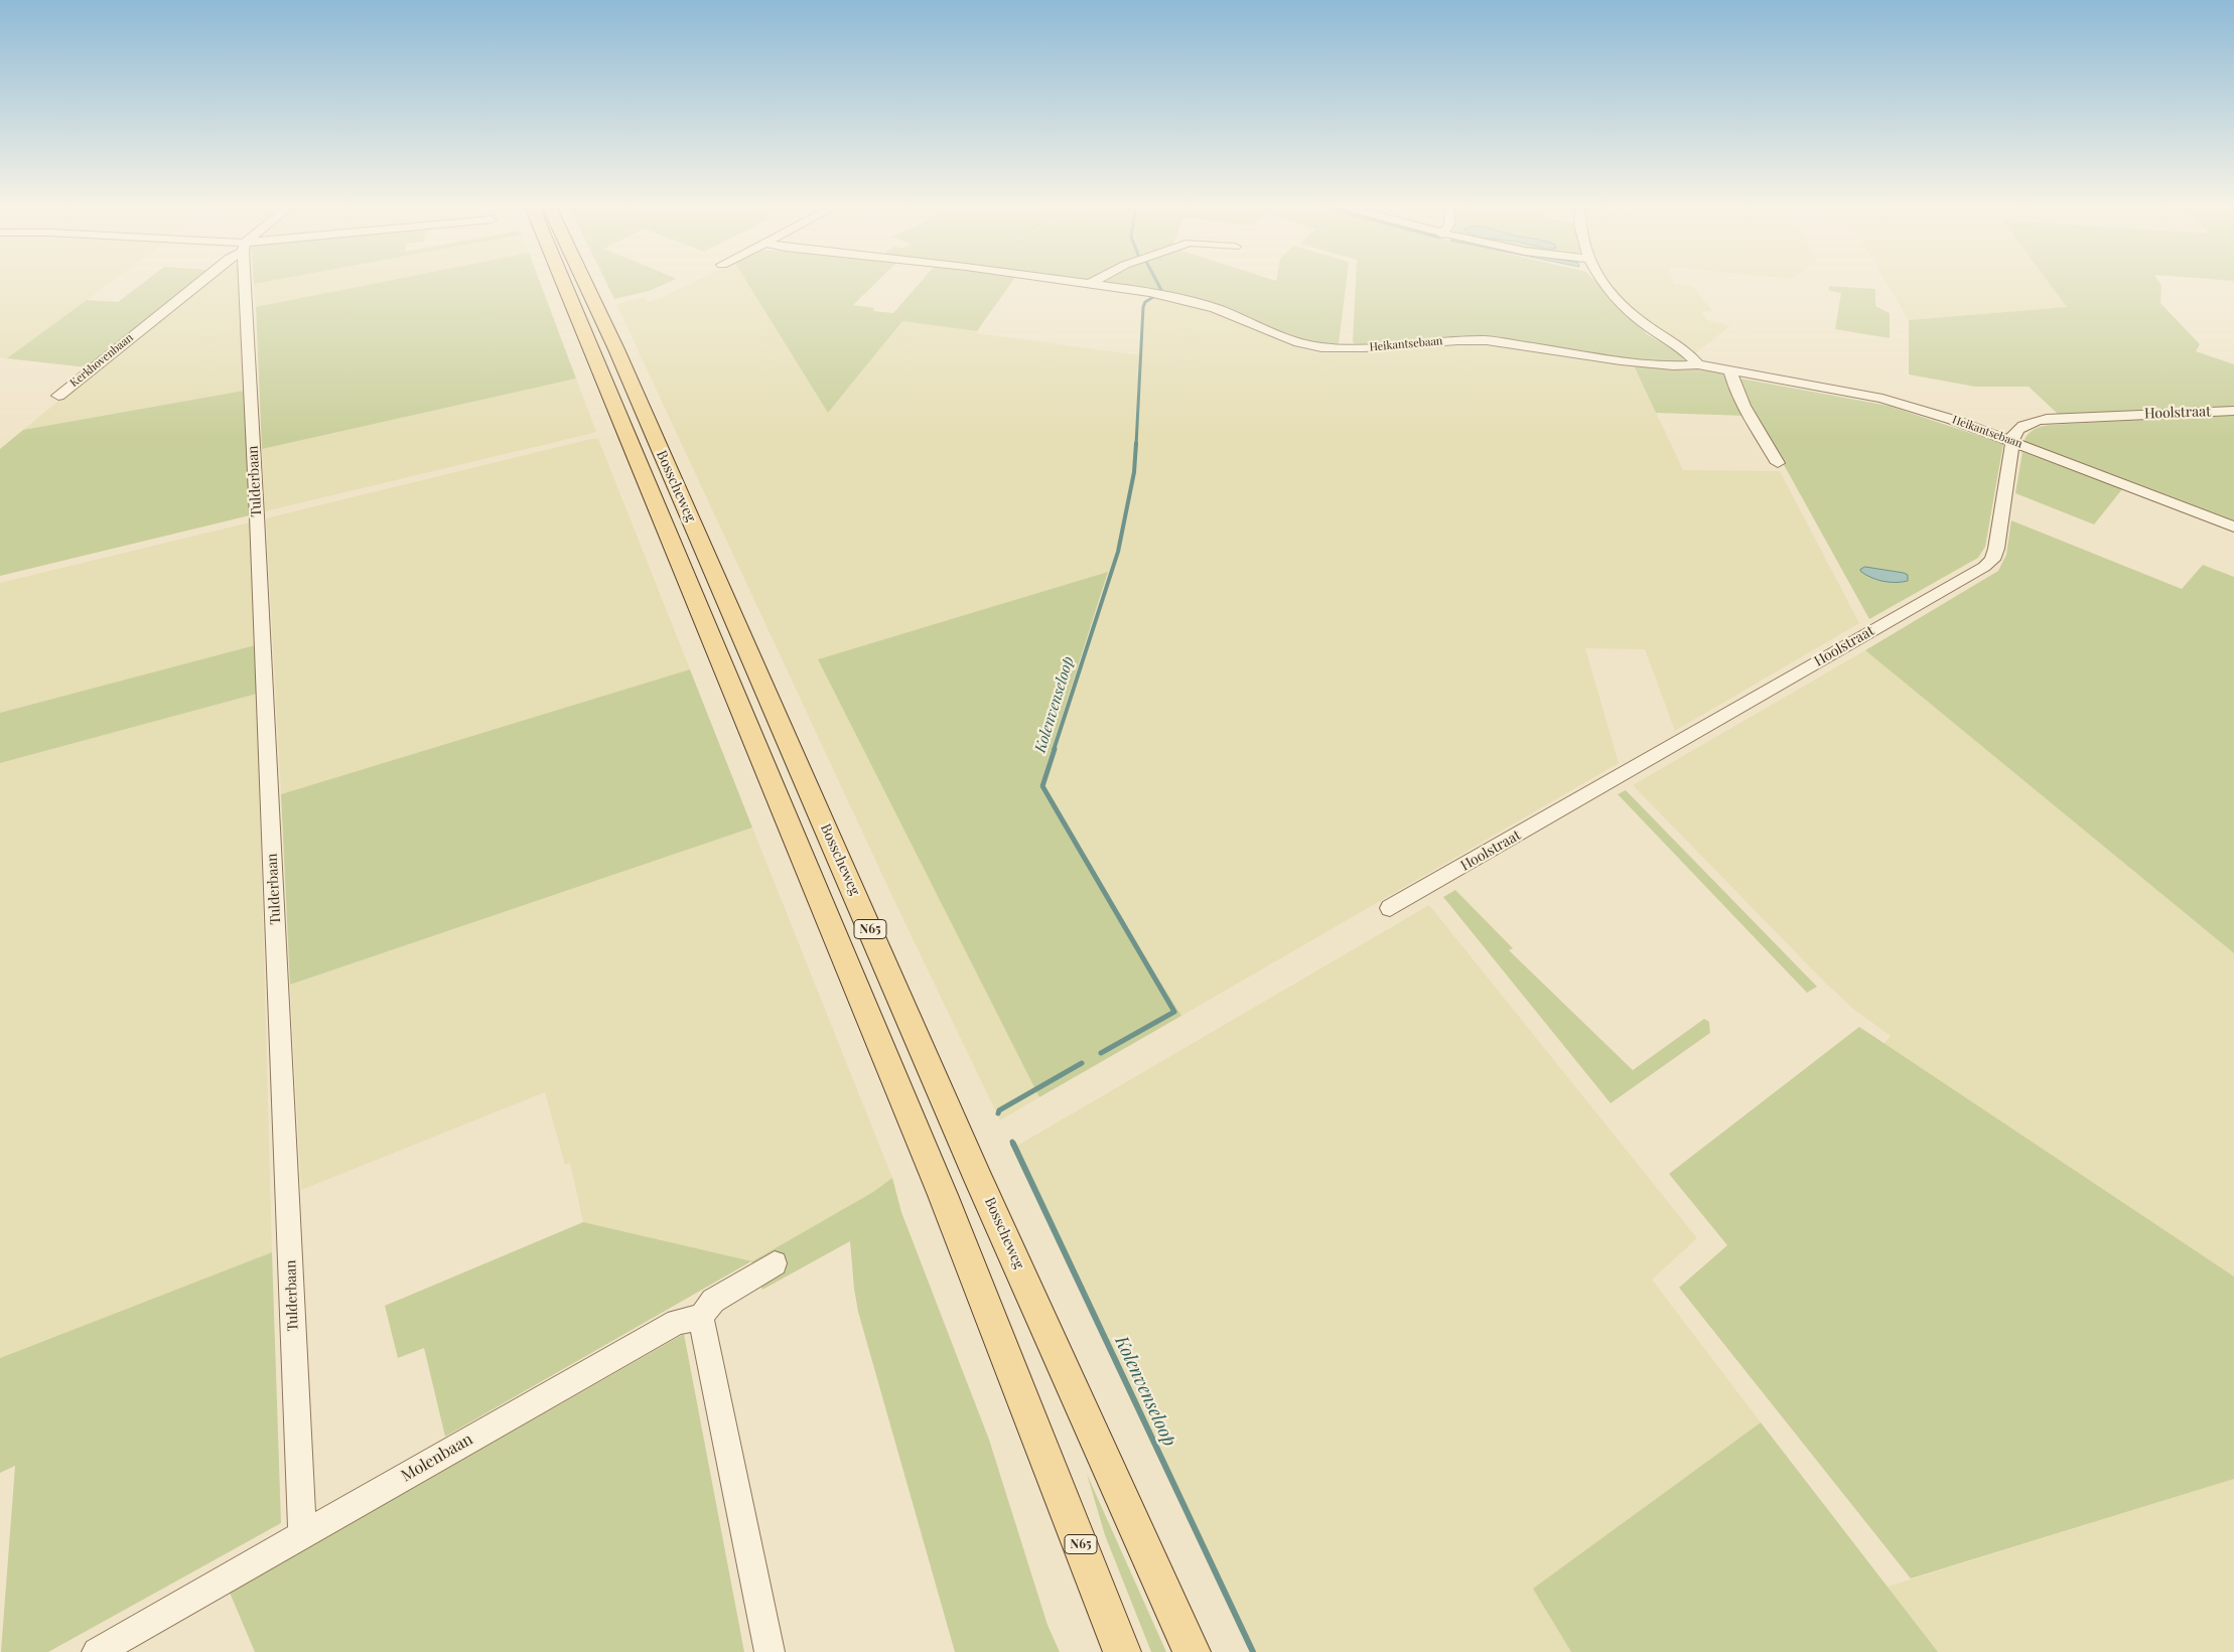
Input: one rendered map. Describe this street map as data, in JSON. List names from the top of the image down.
{
  "streets": {
    "main road": ["Bosscheweg", "N65"],
    "street": [
      "Heikantsebaan",
      "Kerkhovenbaan",
      "Hoolstraat",
      "Tulderbaan",
      "Molenbaan"
    ]
  },
  "crossings": [
    ["Heikantsebaan", "Hoolstraat"],
    ["Tulderbaan", "Molenbaan"]
  ],
  "water": ["Kolenvenseloop"]
}
